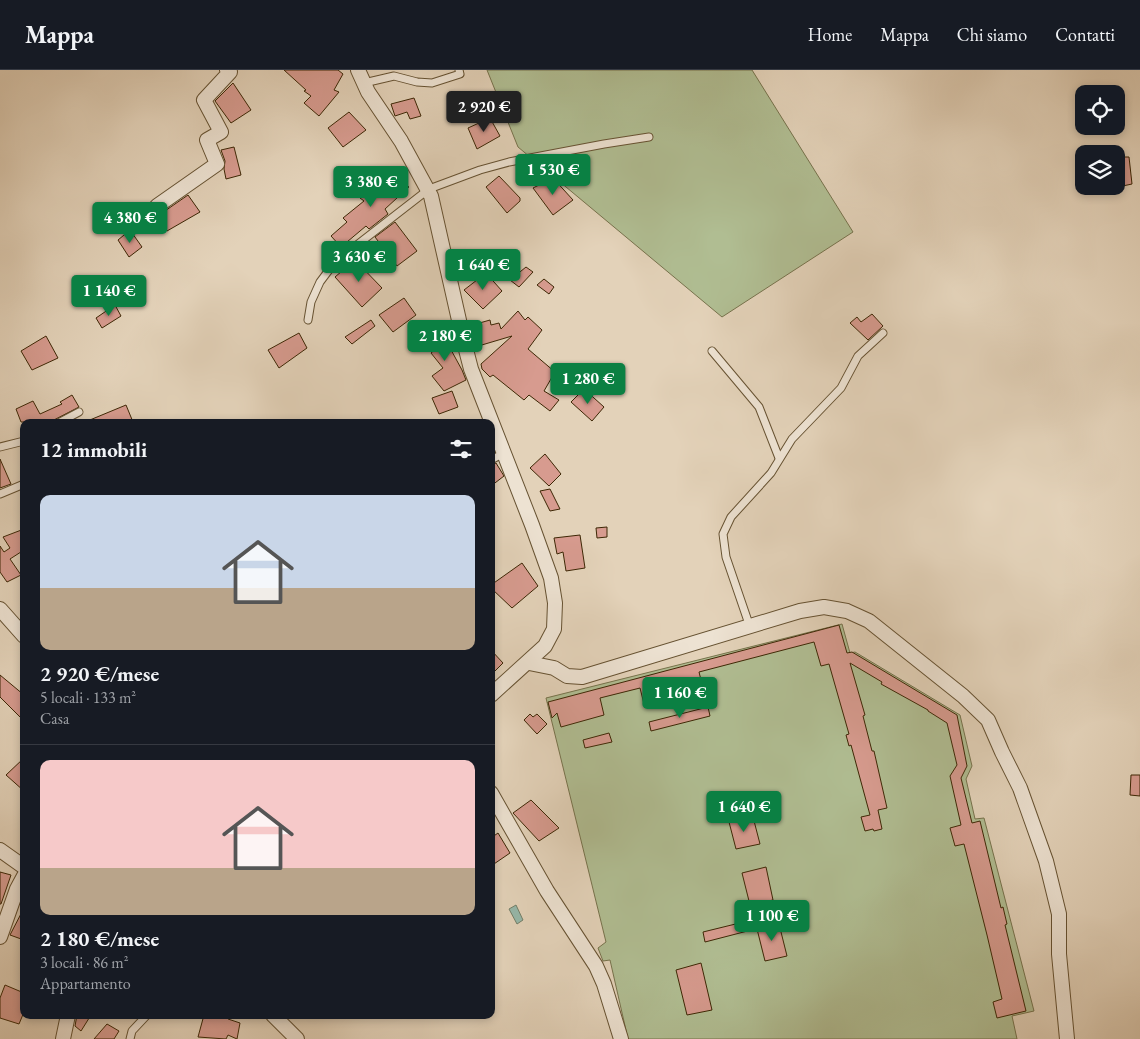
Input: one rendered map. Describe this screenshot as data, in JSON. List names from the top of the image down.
{
  "page": {
    "header": "Mappa",
    "nav": [
      "Home",
      "Mappa",
      "Chi siamo",
      "Contatti"
    ],
    "price": [
      "2 920 €",
      "1 530 €",
      "3 380 €",
      "4 380 €",
      "3 630 €",
      "1 640 €",
      "1 140 €",
      "2 180 €",
      "1 280 €",
      "1 160 €",
      "1 640 €",
      "1 100 €"
    ],
    "heading": "12 immobili",
    "list": [
      {
        "name": "2 920 €/mese",
        "note": "5 locali · 133 m² · Casa"
      },
      {
        "name": "2 180 €/mese",
        "note": "3 locali · 86 m² · Appartamento"
      }
    ]
  }
}
